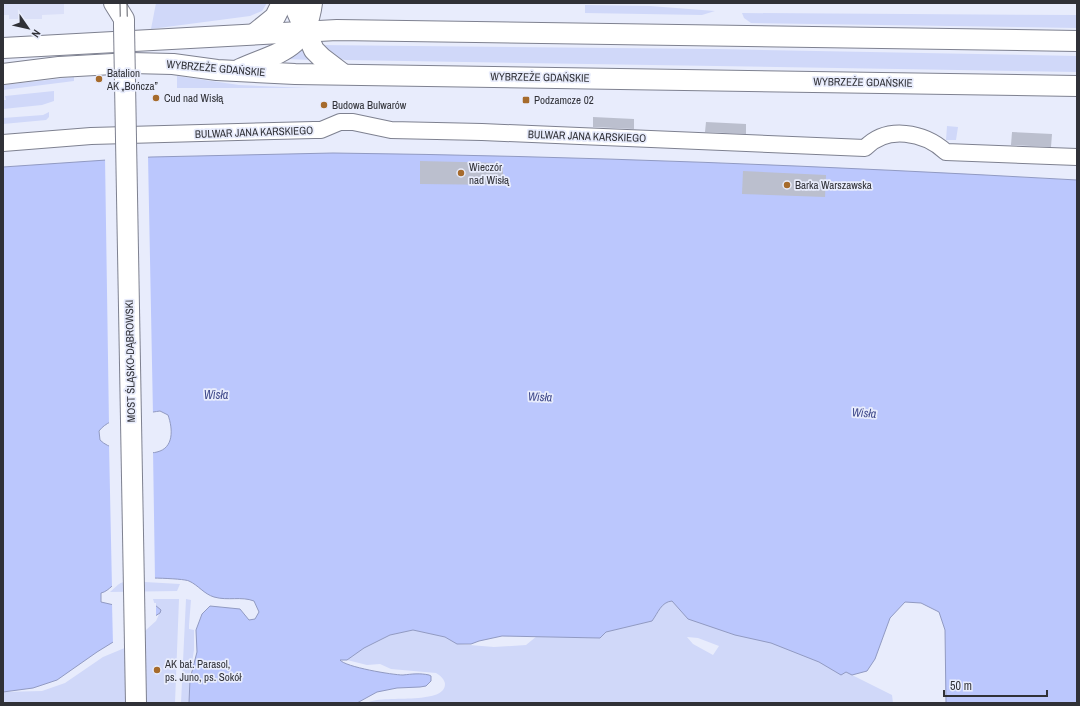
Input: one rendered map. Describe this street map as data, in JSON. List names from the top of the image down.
{
  "streets": {
    "main road": ["WYBRZEŻE GDAŃSKIE", "MOST ŚLĄSKO-DĄBROWSKI"],
    "street": ["BULWAR JANA KARSKIEGO"]
  },
  "water": ["Wisła"],
  "places": {
    "other": [
      "Batalion AK „Bończa”",
      "Cud nad Wisłą",
      "Budowa Bulwarów",
      "Wieczór nad Wisłą",
      "Barka Warszawska",
      "AK bat. Parasol, ps. Juno, ps. Sokół"
    ],
    "transit": ["Podzamcze 02"]
  },
  "scale_bar": "50 m",
  "north": "bottom right"
}
